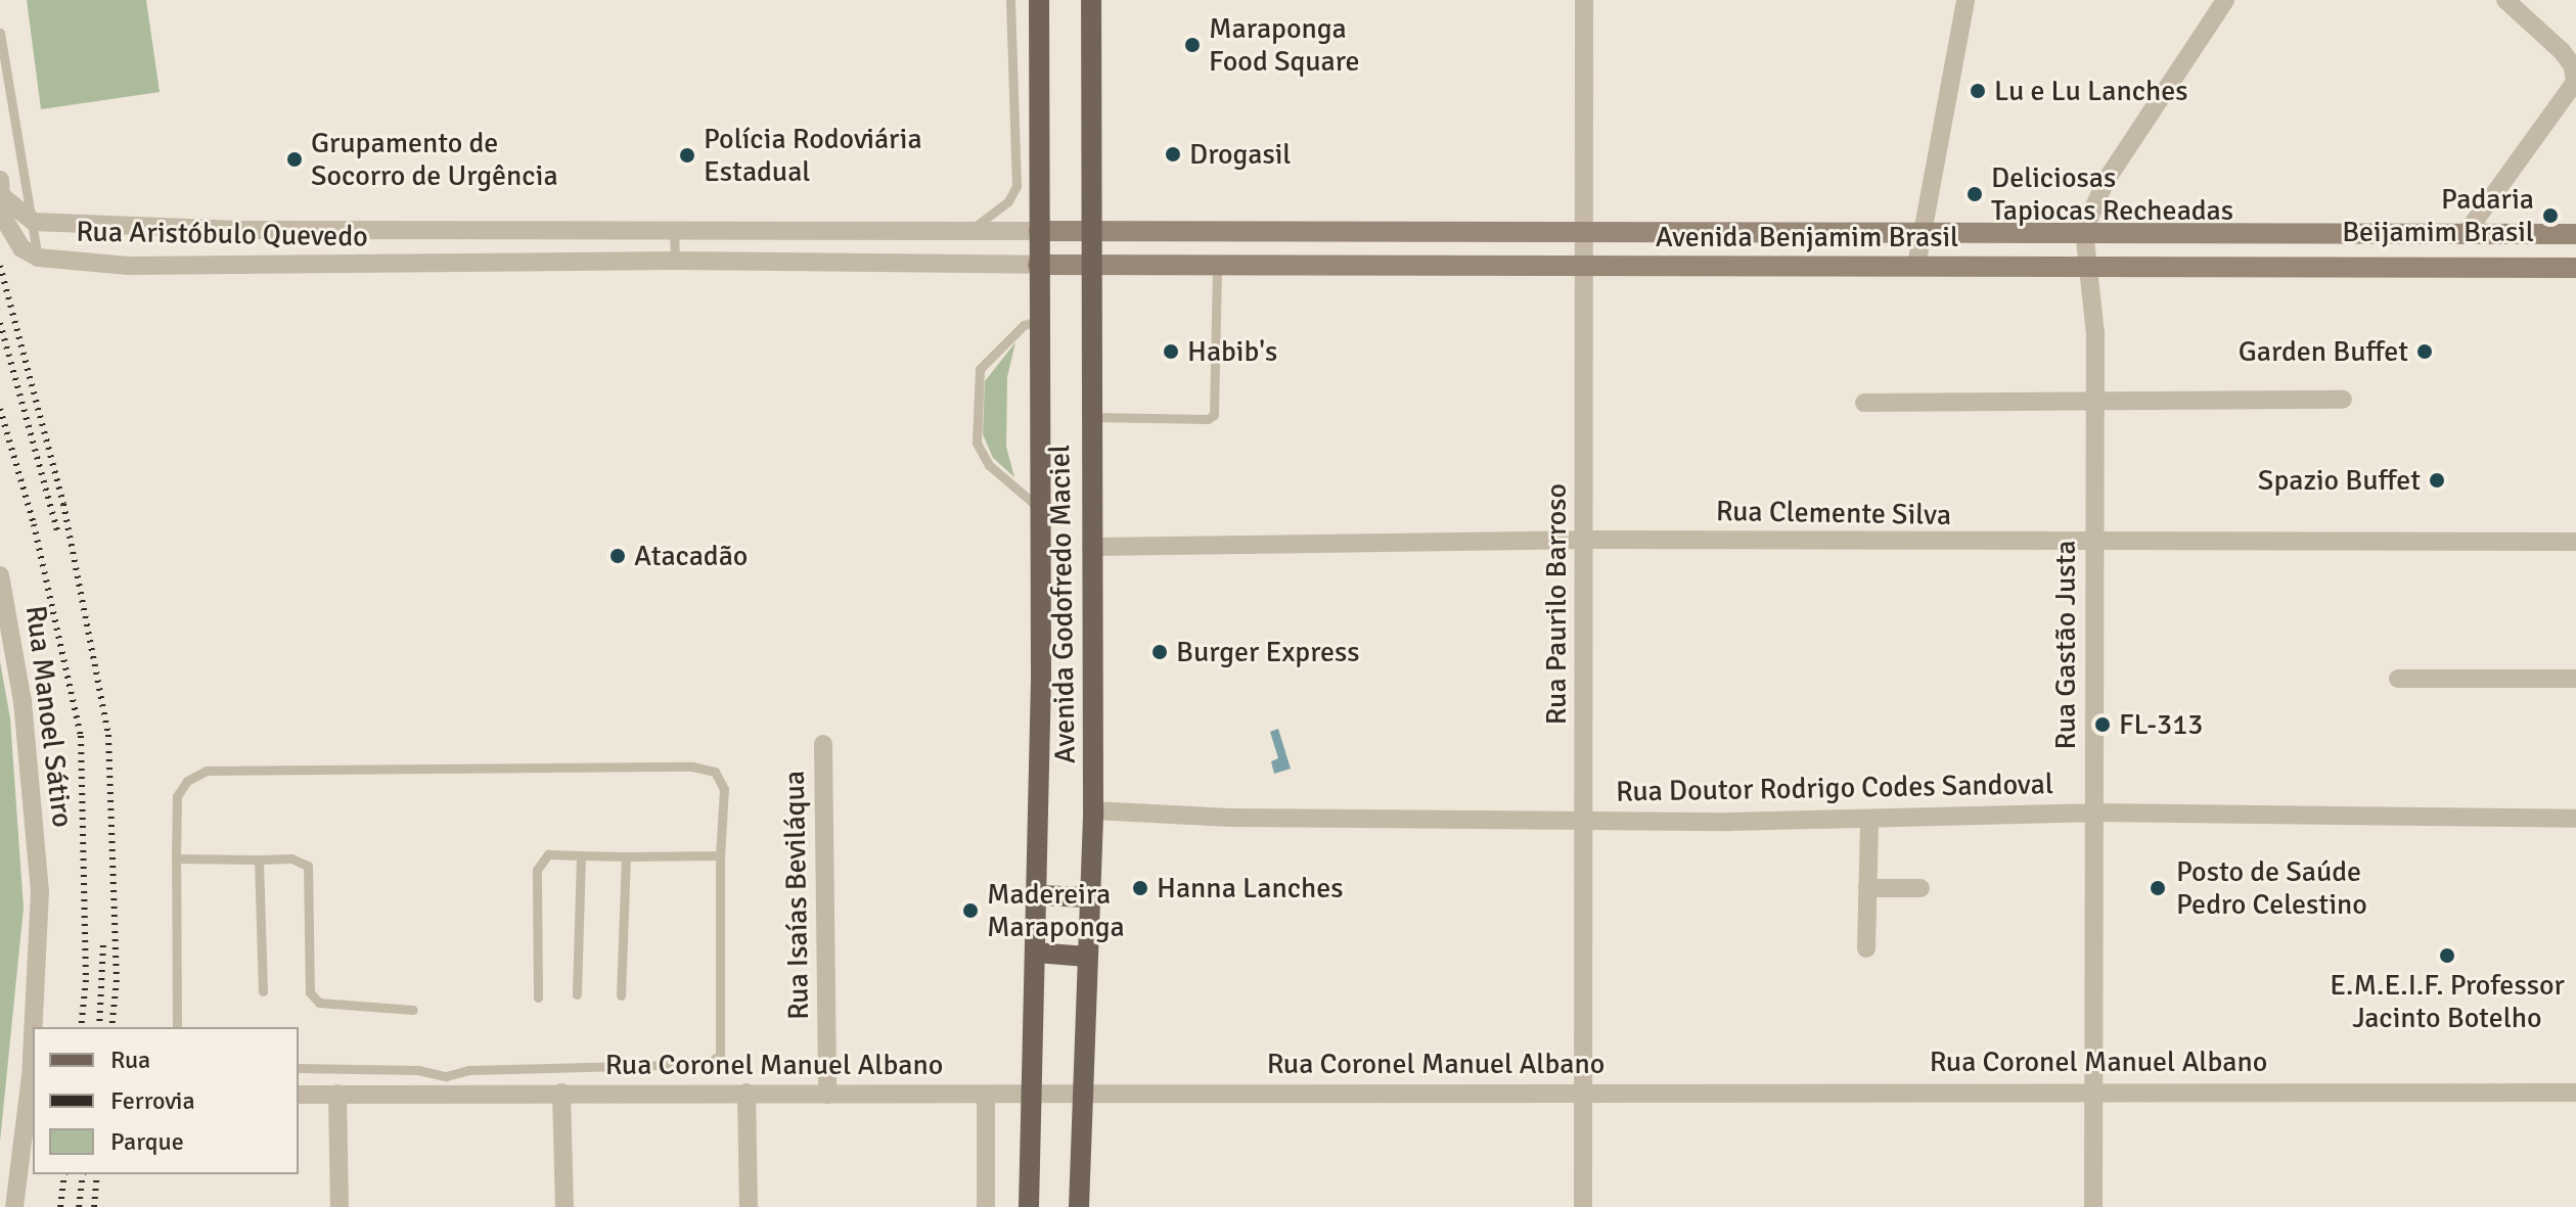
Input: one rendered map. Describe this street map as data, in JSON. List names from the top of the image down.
{
  "streets": {
    "main road": ["Avenida Benjamim Brasil", "Avenida Godofredo Maciel"],
    "street": [
      "Rua Aristóbulo Quevedo",
      "Rua Clemente Silva",
      "Rua Paurilo Barroso",
      "Rua Gastão Justa",
      "Rua Manoel Sátiro",
      "Rua Doutor Rodrigo Codes Sandoval",
      "Rua Isaías Beviláqua",
      "Rua Coronel Manuel Albano"
    ]
  },
  "crossings": [
    ["Rua Aristóbulo Quevedo", "Avenida Benjamim Brasil"],
    ["Rua Aristóbulo Quevedo", "Avenida Godofredo Maciel"],
    ["Avenida Benjamim Brasil", "Avenida Godofredo Maciel"],
    ["Avenida Benjamim Brasil", "Rua Paurilo Barroso"],
    ["Avenida Benjamim Brasil", "Rua Gastão Justa"],
    ["Rua Clemente Silva", "Avenida Godofredo Maciel"],
    ["Rua Clemente Silva", "Rua Paurilo Barroso"],
    ["Rua Clemente Silva", "Rua Gastão Justa"],
    ["Avenida Godofredo Maciel", "Rua Doutor Rodrigo Codes Sandoval"],
    ["Avenida Godofredo Maciel", "Rua Coronel Manuel Albano"],
    ["Rua Paurilo Barroso", "Rua Doutor Rodrigo Codes Sandoval"],
    ["Rua Paurilo Barroso", "Rua Coronel Manuel Albano"],
    ["Rua Gastão Justa", "Rua Doutor Rodrigo Codes Sandoval"],
    ["Rua Gastão Justa", "Rua Coronel Manuel Albano"],
    ["Rua Isaías Beviláqua", "Rua Coronel Manuel Albano"]
  ],
  "places": [
    "Maraponga Food Square",
    "Lu e Lu Lanches",
    "Drogasil",
    "Polícia Rodoviária Estadual",
    "Grupamento de Socorro de Urgência",
    "Deliciosas Tapiocas Recheadas",
    "Padaria Beijamim Brasil",
    "Habib's",
    "Garden Buffet",
    "Spazio Buffet",
    "Atacadão",
    "Burger Express",
    "FL-313",
    "Hanna Lanches",
    "Posto de Saúde Pedro Celestino",
    "Madereira Maraponga",
    "E.M.E.I.F. Professor Jacinto Botelho"
  ],
  "legend": ["Rua", "Ferrovia", "Parque"]
}
